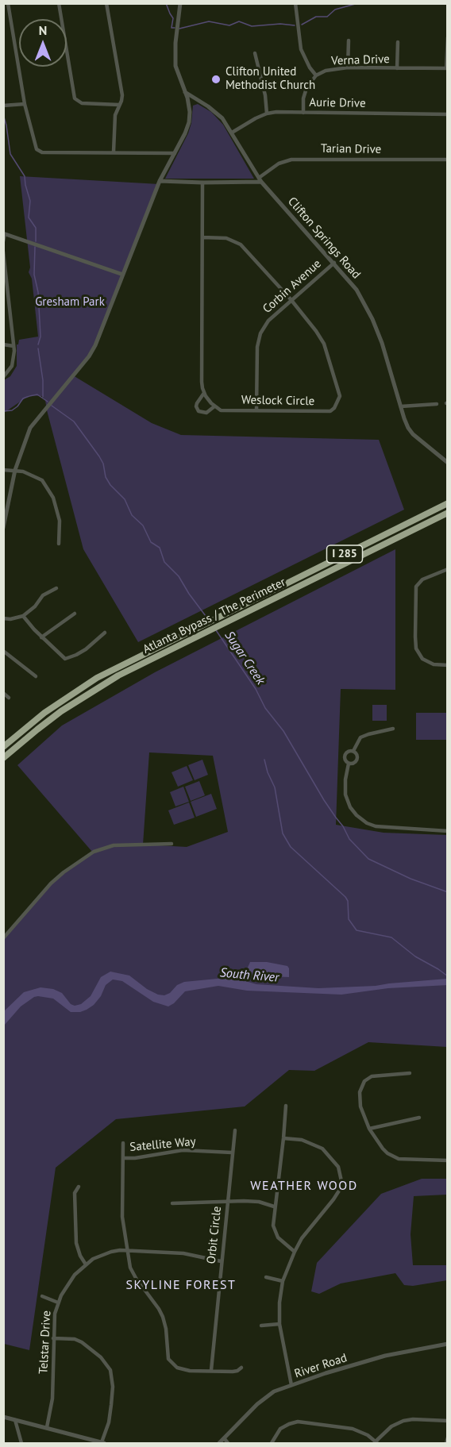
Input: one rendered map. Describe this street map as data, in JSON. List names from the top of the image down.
{
  "streets": {
    "highway": ["I 285", "Atlanta Bypass / The Perimeter"],
    "street": [
      "Verna Drive",
      "Aurie Drive",
      "Tarian Drive",
      "Clifton Springs Road",
      "Corbin Avenue",
      "Weslock Circle",
      "Satellite Way",
      "Orbit Circle",
      "Telstar Drive",
      "River Road"
    ]
  },
  "crossings": [
    ["Verna Drive", "Aurie Drive"],
    ["Aurie Drive", "Clifton Springs Road"],
    ["Tarian Drive", "Clifton Springs Road"],
    ["Clifton Springs Road", "Corbin Avenue"],
    ["Corbin Avenue", "Weslock Circle"],
    ["Satellite Way", "Orbit Circle"],
    ["Orbit Circle", "Telstar Drive"]
  ],
  "districts": ["WEATHER WOOD", "SKYLINE FOREST"],
  "water": ["Sugar Creek", "South River"],
  "parks": ["Gresham Park"],
  "places": ["Clifton United Methodist Church"],
  "north": "top"
}
